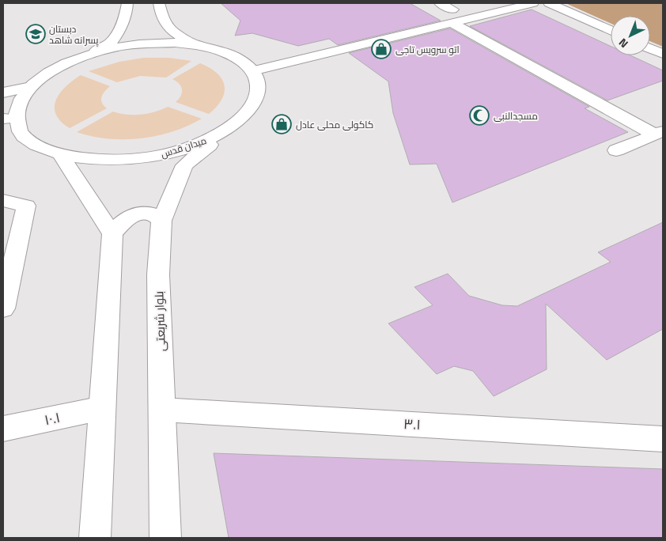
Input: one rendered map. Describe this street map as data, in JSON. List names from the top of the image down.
{
  "streets": {
    "main road": [
      "میدان قدس",
      "بلوار شریعتی",
      "۱۰.۱",
      "۳.۱"
    ]
  },
  "crossings": [
    ["میدان قدس", "بلوار شریعتی"],
    ["بلوار شریعتی", "۳.۱"]
  ],
  "places": {
    "school or university": ["دبستان پسرانه شاهد"],
    "shop": ["اتو سرویس تاجی", "کاکولی محلی عادل"],
    "mosque": ["مسجدالنبی"]
  },
  "north": "bottom left"
}
